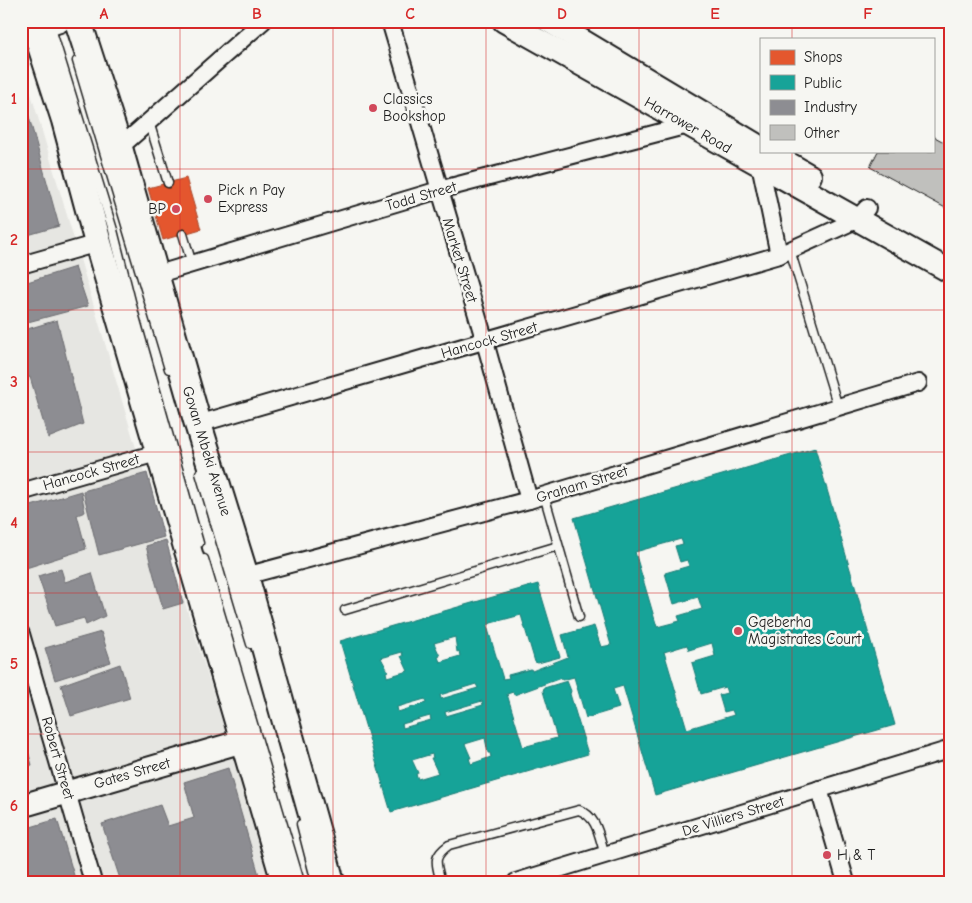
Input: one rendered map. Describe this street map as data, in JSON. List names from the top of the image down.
{
  "streets": {
    "main road": ["Harrower Road", "Govan Mbeki Avenue", "Gates Street"],
    "street": [
      "Todd Street",
      "Market Street",
      "Hancock Street",
      "Graham Street",
      "Robert Street",
      "De Villiers Street"
    ]
  },
  "crossings": [
    ["Harrower Road", "Todd Street"],
    ["Harrower Road", "Hancock Street"],
    ["Todd Street", "Market Street"],
    ["Todd Street", "Govan Mbeki Avenue"],
    ["Market Street", "Hancock Street"],
    ["Market Street", "Graham Street"],
    ["Hancock Street", "Govan Mbeki Avenue"],
    ["Govan Mbeki Avenue", "Graham Street"],
    ["Robert Street", "Gates Street"]
  ],
  "places": [
    "Classics Bookshop",
    "Pick n Pay Express",
    "BP",
    "Gqeberha Magistrates Court",
    "H & T"
  ],
  "legend": [
    "Shops",
    "Public",
    "Industry",
    "Other"
  ],
  "grid": {
    "columns": [
      "A",
      "B",
      "C",
      "D",
      "E",
      "F"
    ],
    "rows": [
      "1",
      "2",
      "3",
      "4",
      "5",
      "6"
    ]
  }
}
